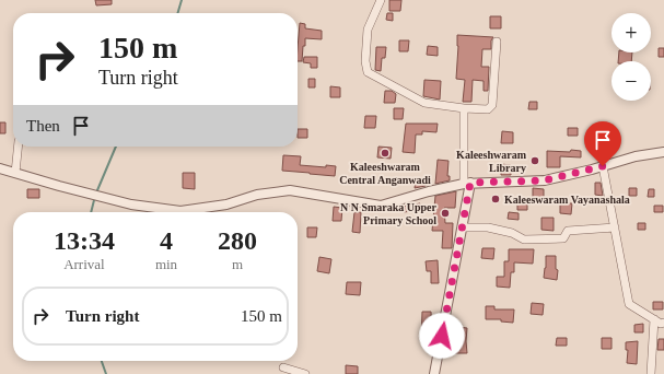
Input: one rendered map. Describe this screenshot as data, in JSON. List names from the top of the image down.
{
  "places": [
    "Kaleeshwaram Central Anganwadi",
    "Kaleeshwaram Library",
    "Kaleeswaram Vayanashala",
    "N N Smaraka Upper Primary School"
  ],
  "page": {
    "map_buttons": ["+", "−"],
    "turn": ["150 m", "Turn right"],
    "then": "Then",
    "eta": [
      "13:34",
      "Arrival",
      "4",
      "min",
      "280",
      "m"
    ],
    "list": [
      {
        "name": "Turn right",
        "value": "150 m"
      }
    ]
  }
}
